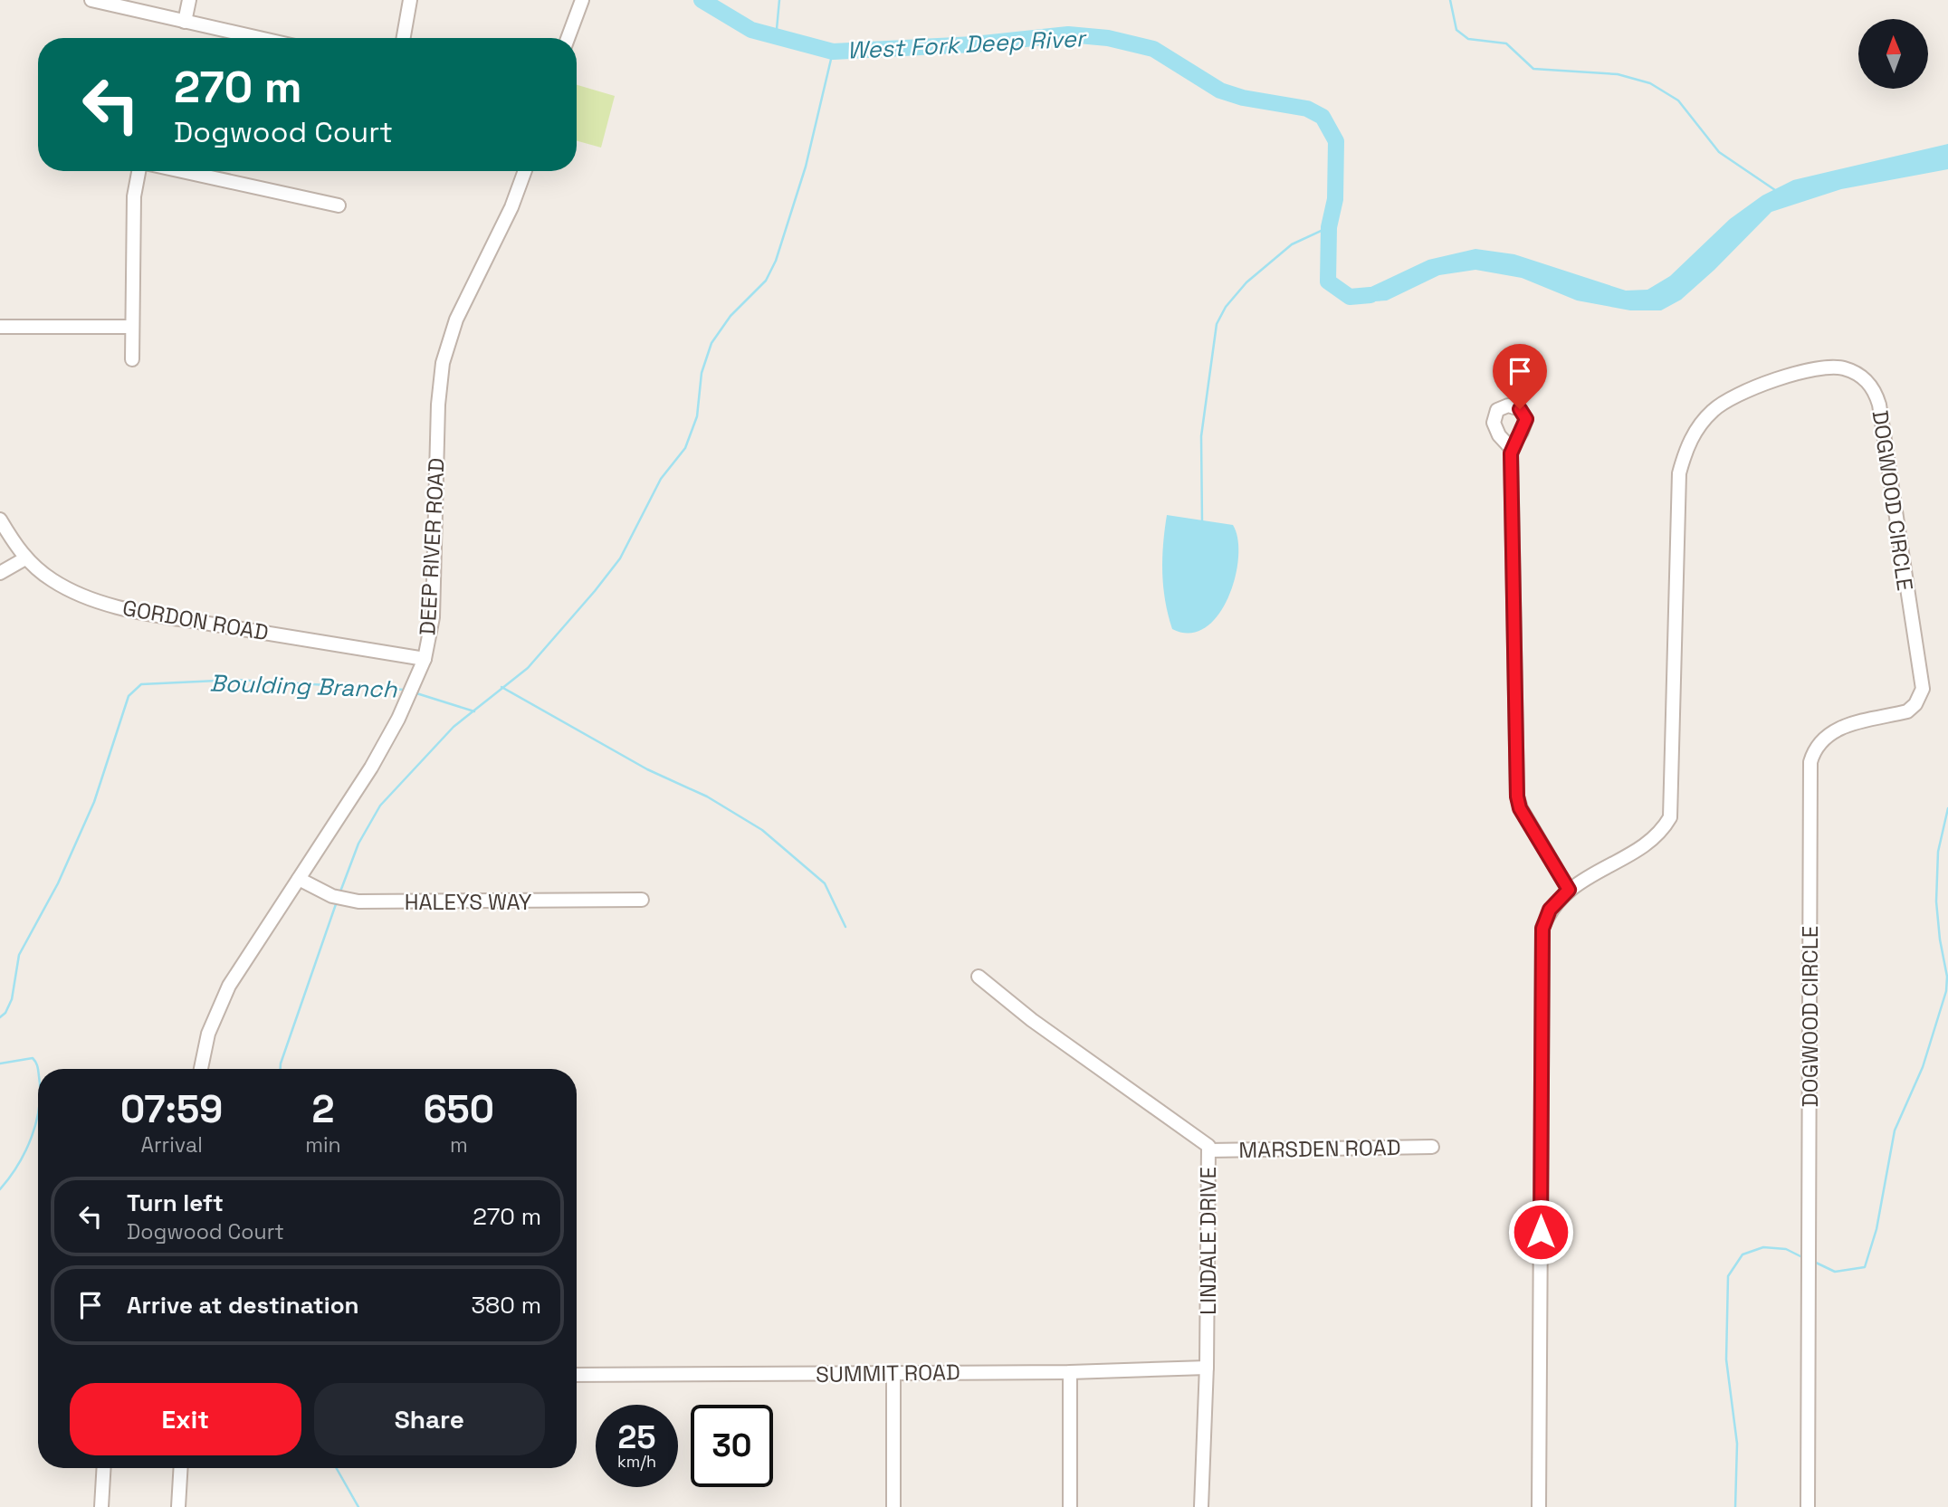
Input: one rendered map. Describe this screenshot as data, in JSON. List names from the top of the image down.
{
  "streets": {
    "street": [
      "DOGWOOD CIRCLE",
      "DEEP RIVER ROAD",
      "GORDON ROAD",
      "HALEYS WAY",
      "MARSDEN ROAD",
      "LINDALE DRIVE",
      "SUMMIT ROAD"
    ]
  },
  "crossings": [
    ["DEEP RIVER ROAD", "GORDON ROAD"],
    ["DEEP RIVER ROAD", "HALEYS WAY"],
    ["MARSDEN ROAD", "LINDALE DRIVE"],
    ["LINDALE DRIVE", "SUMMIT ROAD"]
  ],
  "water": ["West Fork Deep River", "Boulding Branch"],
  "north": "top",
  "page": {
    "turn": ["270 m", "Dogwood Court"],
    "eta": [
      "07:59",
      "Arrival",
      "2",
      "min",
      "650",
      "m"
    ],
    "list": [
      {
        "name": "Turn left",
        "note": "Dogwood Court",
        "value": "270 m"
      },
      {
        "name": "Arrive at destination",
        "value": "380 m"
      }
    ],
    "buttons": ["Exit", "Share"],
    "speed": "25 km/h",
    "limit": "30"
  }
}
